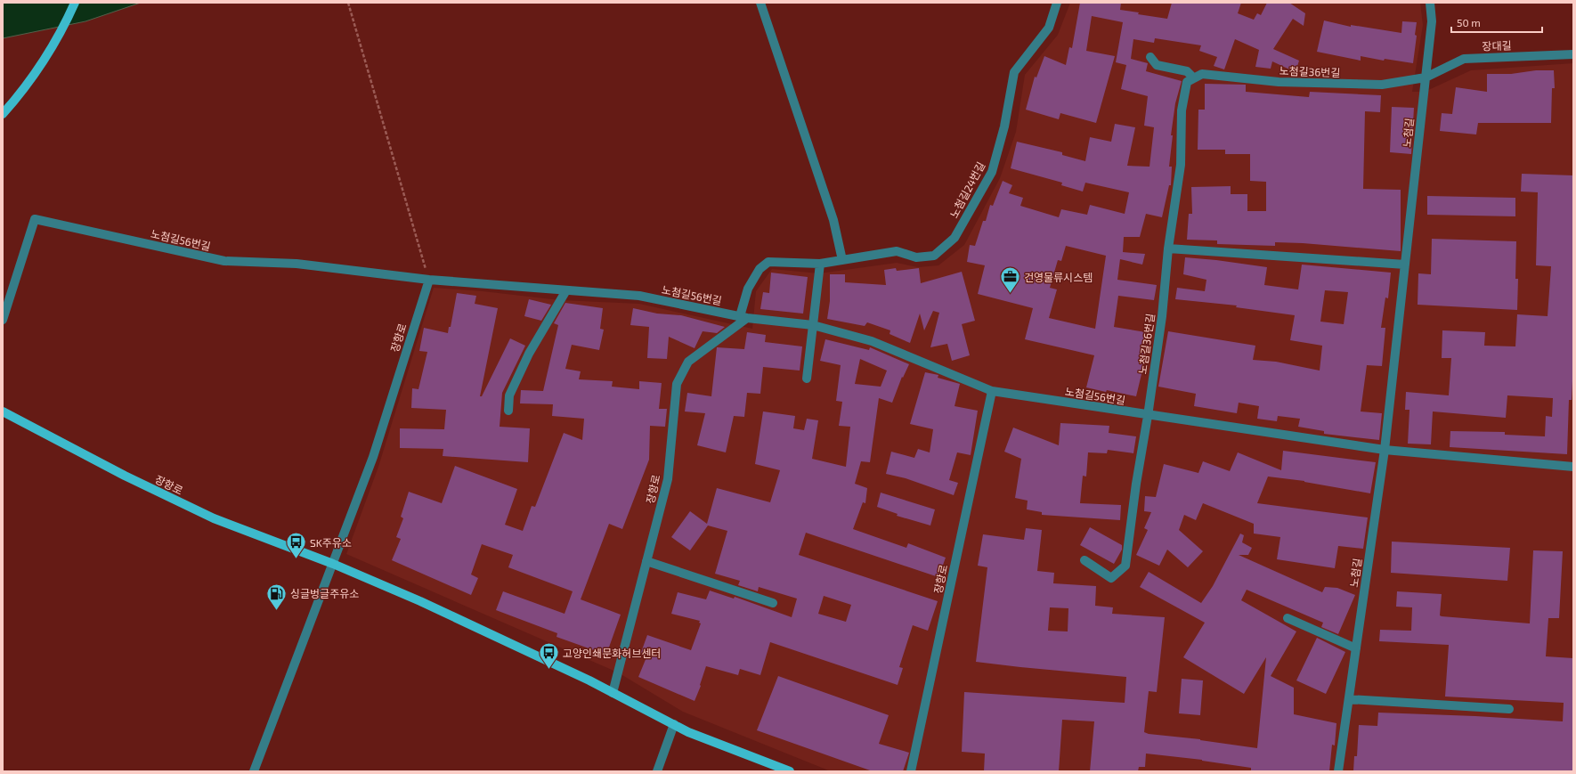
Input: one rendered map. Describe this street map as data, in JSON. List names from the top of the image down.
{
  "streets": {
    "main road": ["장항로"],
    "street": [
      "장대길",
      "노첨길36번길",
      "노첨길",
      "노첨길24번길",
      "노첨길56번길"
    ]
  },
  "crossings": [
    ["장대길", "노첨길36번길"],
    ["장대길", "노첨길"],
    ["노첨길36번길", "노첨길"],
    ["노첨길36번길", "노첨길56번길"],
    ["노첨길", "노첨길56번길"],
    ["노첨길24번길", "노첨길56번길"],
    ["노첨길24번길", "장항로"],
    ["노첨길56번길", "장항로"]
  ],
  "places": {
    "office": ["건영물류시스템"],
    "bus stop": ["SK주유소", "고양인쇄문화허브센터"],
    "fuel station": ["싱글벙글주유소"]
  },
  "scale_bar": "50 m"
}
